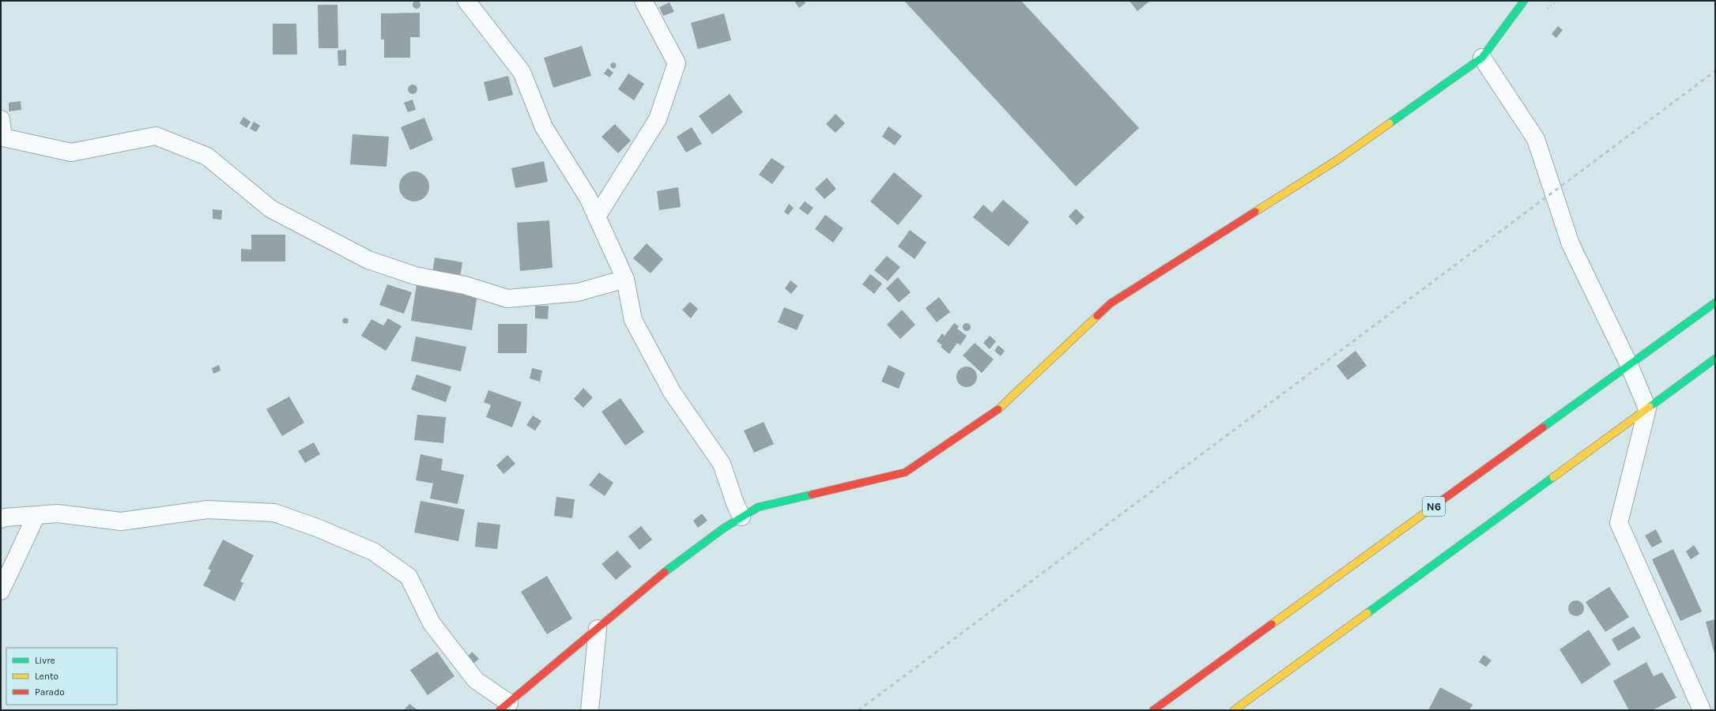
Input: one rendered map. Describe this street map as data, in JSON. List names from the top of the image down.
{
  "streets": {
    "main road": ["N6"]
  },
  "legend": ["Livre", "Lento", "Parado"]
}
